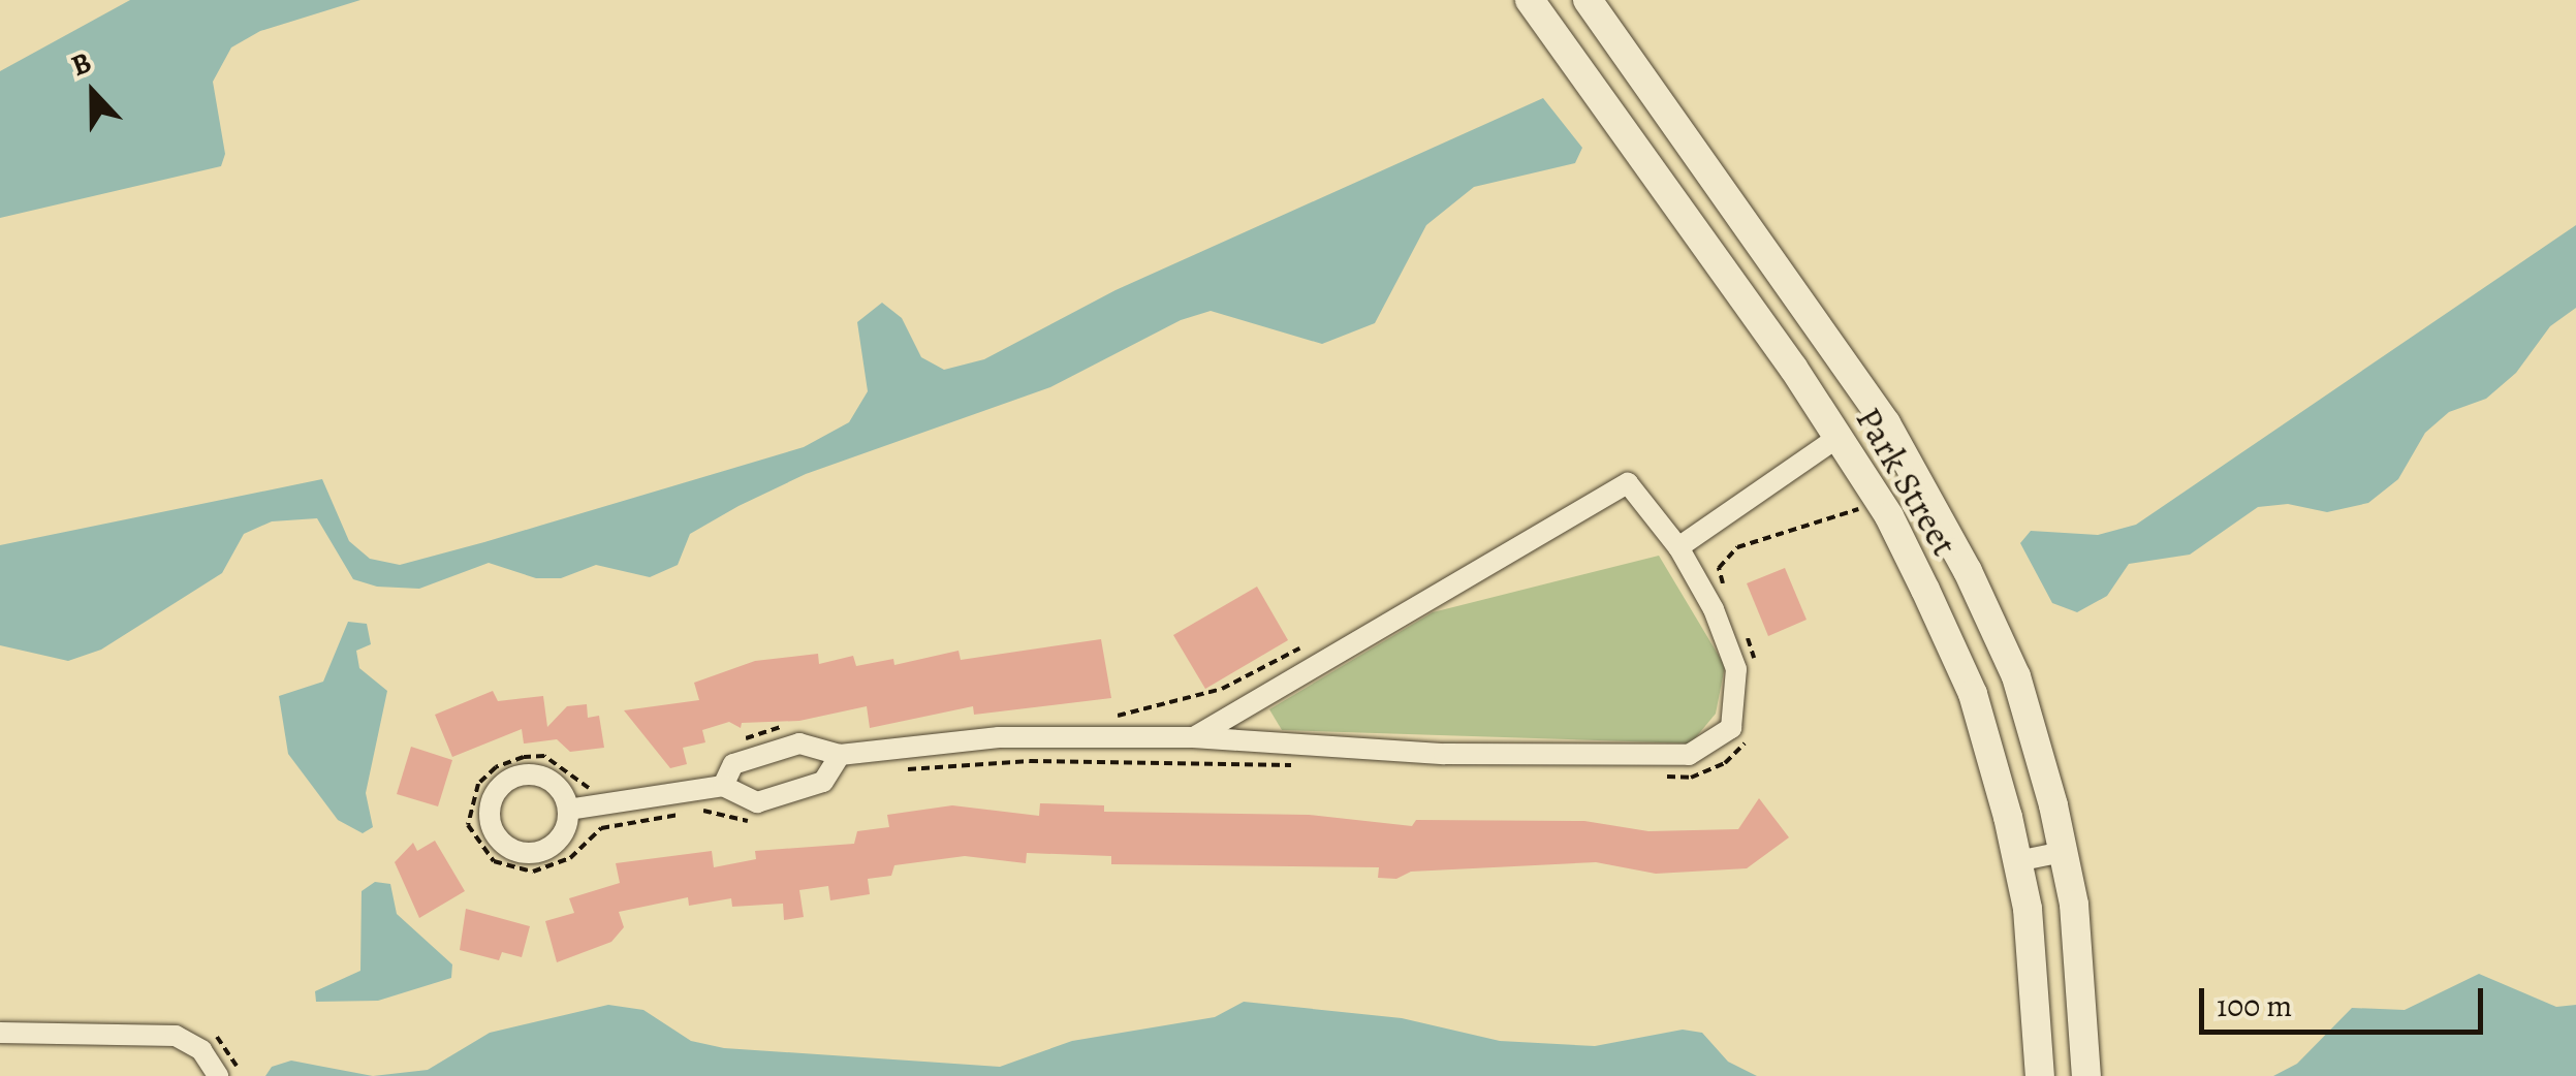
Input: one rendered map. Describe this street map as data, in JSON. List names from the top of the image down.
{
  "streets": {
    "street": ["Park Street"]
  },
  "scale_bar": "100 m",
  "north": "top"
}
